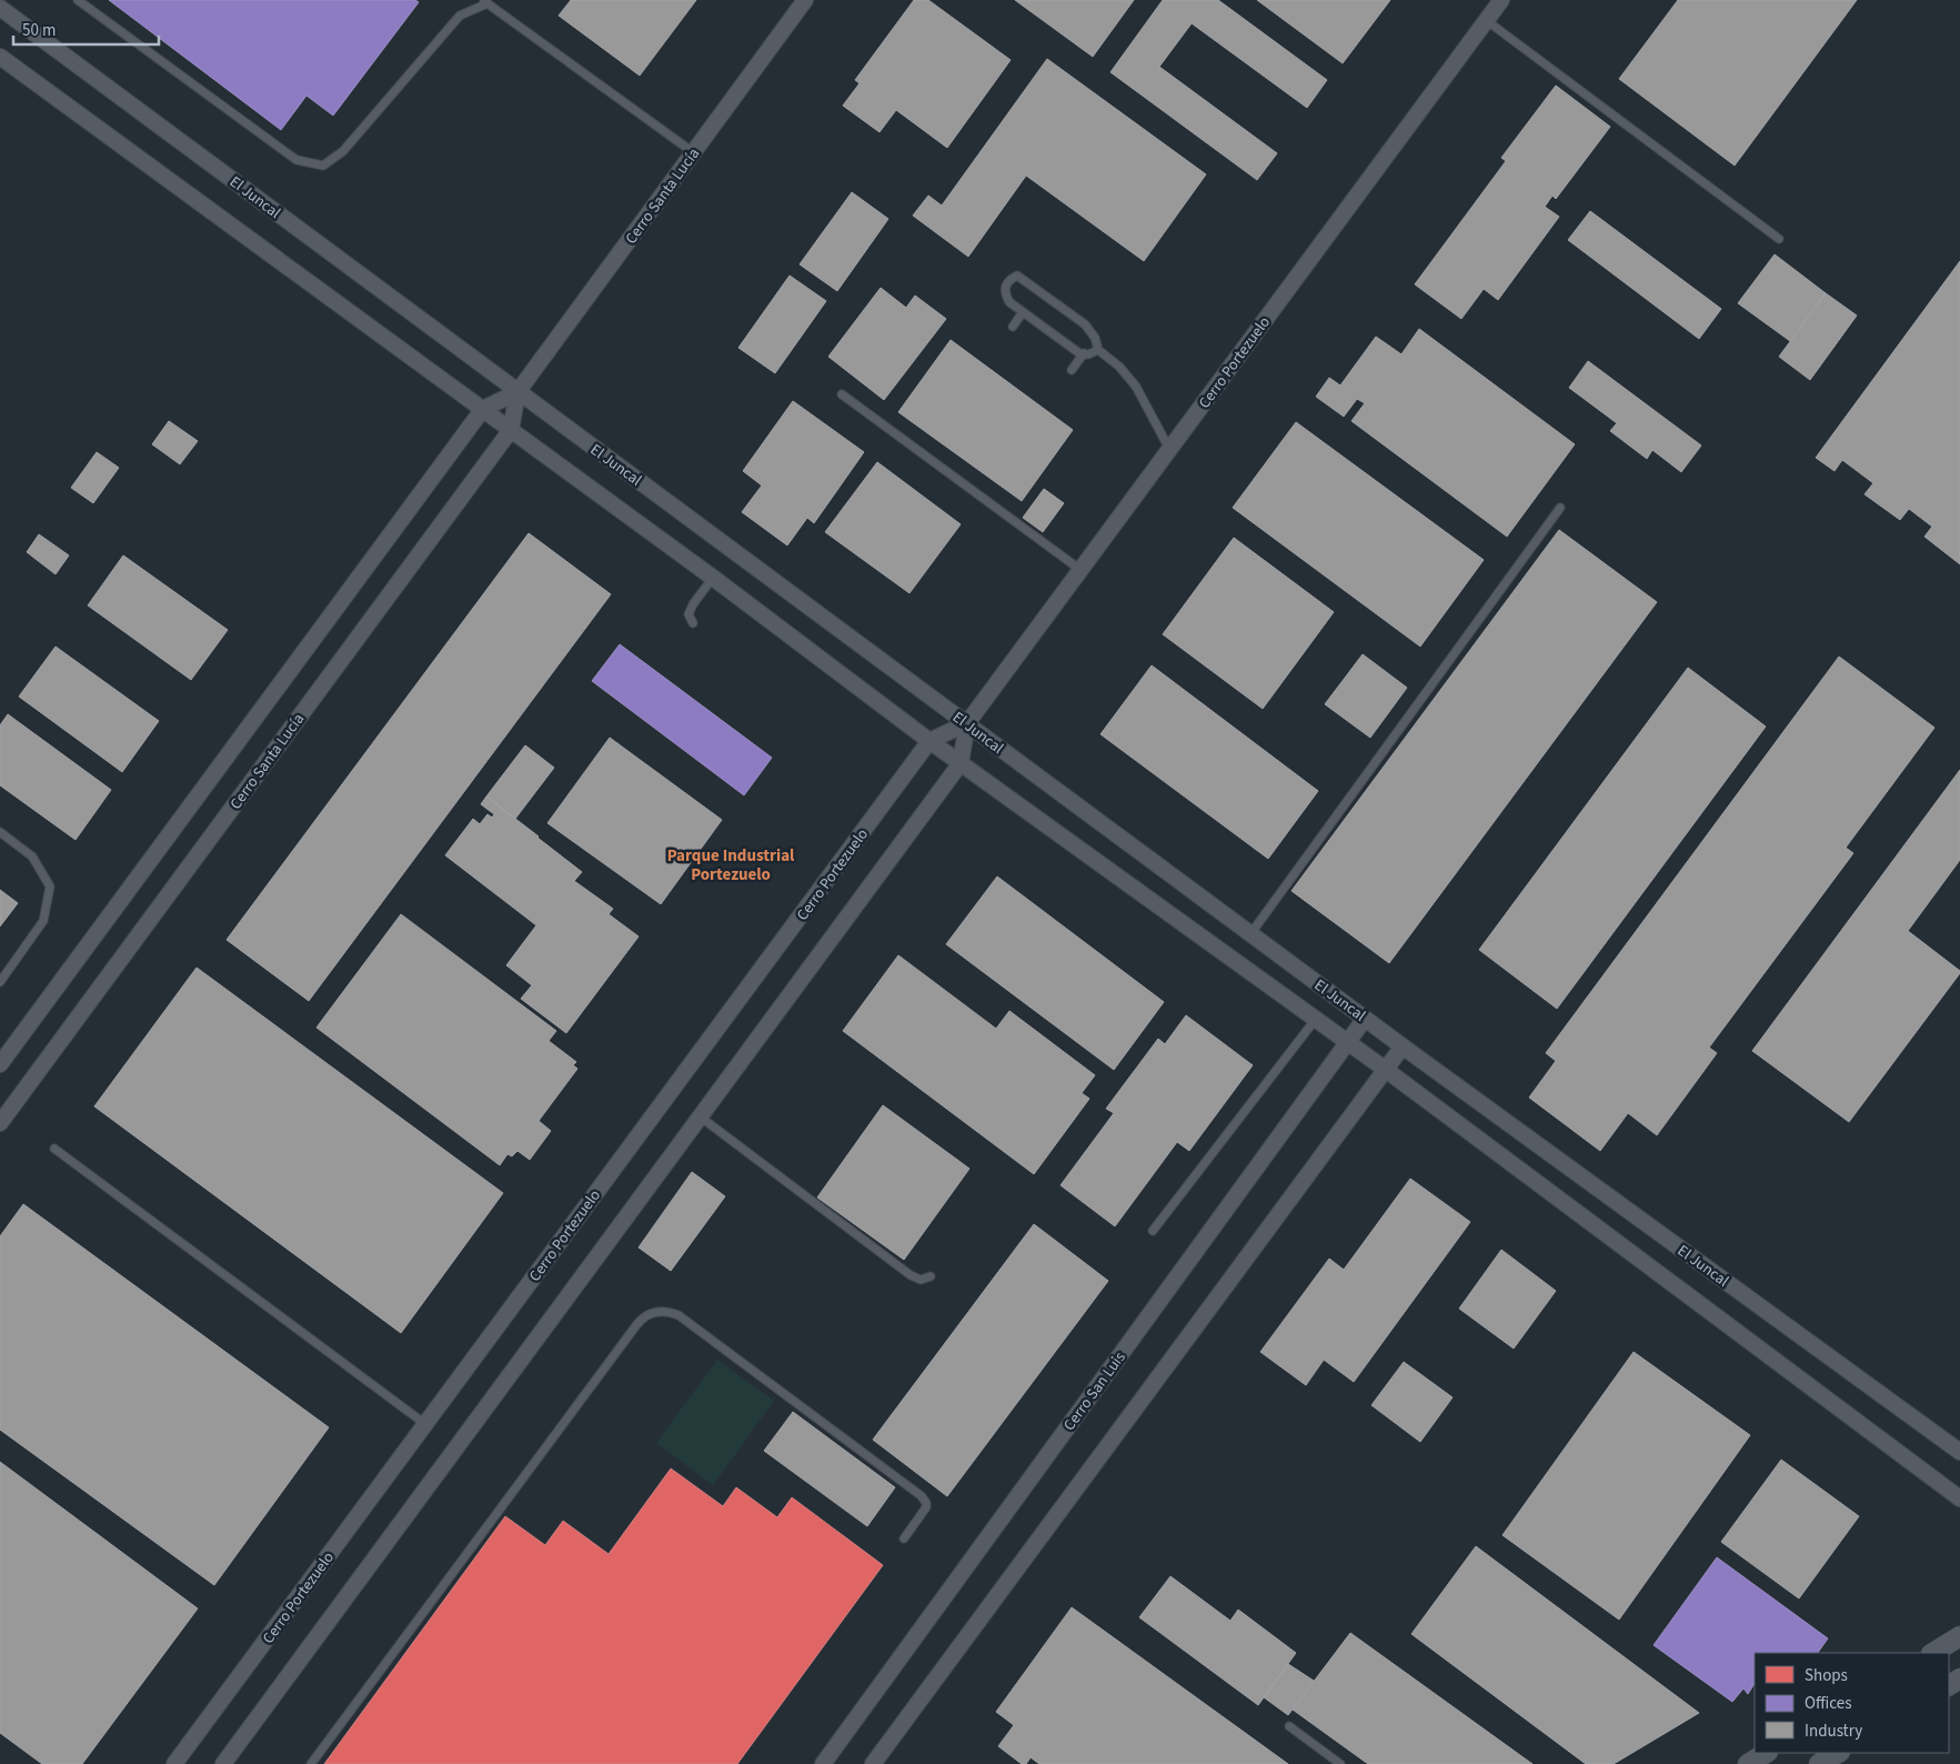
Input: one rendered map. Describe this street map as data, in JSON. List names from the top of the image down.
{
  "streets": {
    "street": [
      "Cerro Santa Lucía",
      "El Juncal",
      "Cerro Portezuelo",
      "Cerro San Luis"
    ]
  },
  "crossings": [
    ["Cerro Santa Lucía", "El Juncal"],
    ["El Juncal", "Cerro Portezuelo"],
    ["El Juncal", "Cerro San Luis"]
  ],
  "districts": ["Parque Industrial Portezuelo"],
  "legend": ["Shops", "Offices", "Industry"],
  "scale_bar": "50 m"
}
